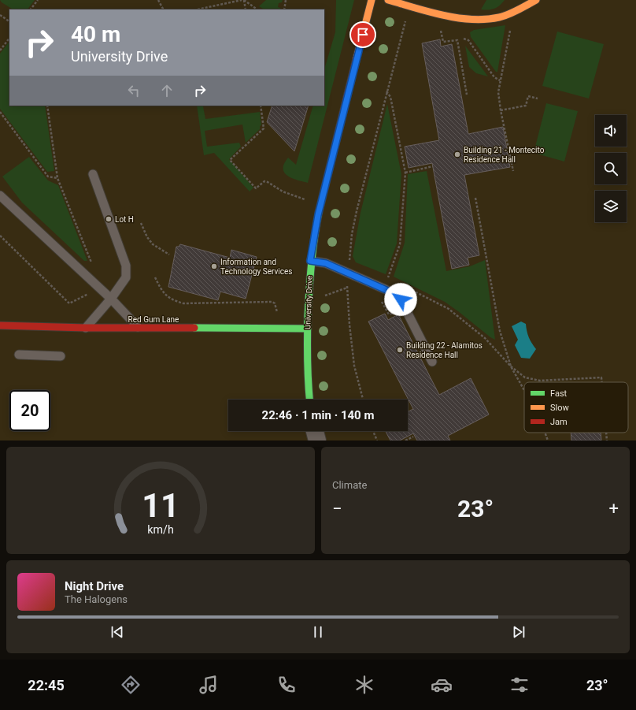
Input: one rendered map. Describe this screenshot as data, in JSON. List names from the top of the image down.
{
  "streets": {
    "street": ["University Drive", "Red Gum Lane"]
  },
  "crossings": [
    ["University Drive", "Red Gum Lane"]
  ],
  "places": [
    "Building 21 - Montecito Residence Hall",
    "Lot H",
    "Information and Technology Services",
    "Building 22 - Alamitos Residence Hall"
  ],
  "legend": ["Fast", "Slow", "Jam"],
  "page": {
    "turn": ["40 m", "University Drive"],
    "limit": "20",
    "trip": "22:46 · 1 min · 140 m",
    "tile": "Climate",
    "heat": ["−", "23°", "+"],
    "song": ["Night Drive", "The Halogens"],
    "tabs": ["22:45", "23°"],
    "gauge": ["11", "km/h"]
  }
}
